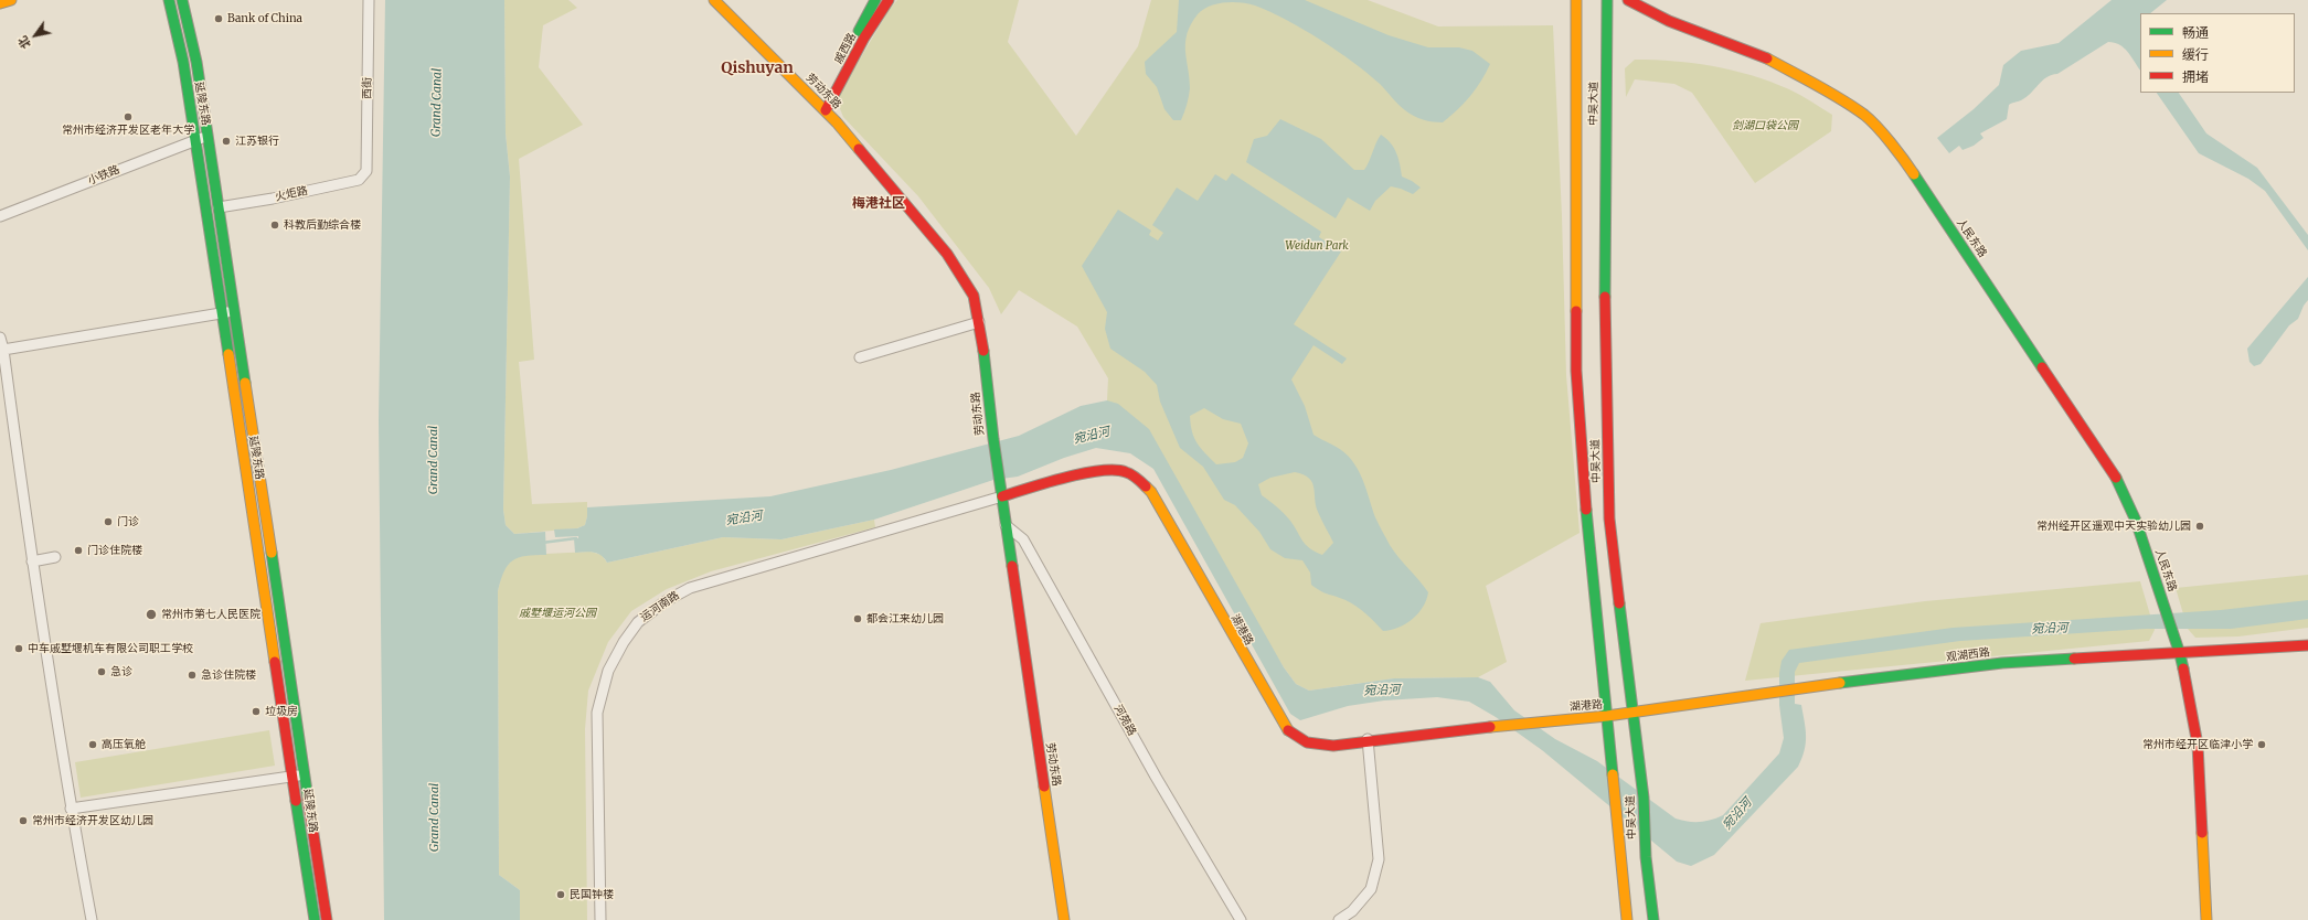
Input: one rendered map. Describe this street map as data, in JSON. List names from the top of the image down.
{
  "streets": {
    "street": [
      "戚西路",
      "西街",
      "劳动东路",
      "延陵东路",
      "中吴大道",
      "小铁路",
      "火炬路",
      "人民东路",
      "运河南路",
      "湖港路",
      "观湖西路",
      "河苑路"
    ]
  },
  "crossings": [
    ["戚西路", "劳动东路"],
    ["西街", "火炬路"],
    ["劳动东路", "运河南路"],
    ["劳动东路", "湖港路"],
    ["劳动东路", "河苑路"],
    ["延陵东路", "小铁路"],
    ["延陵东路", "火炬路"],
    ["中吴大道", "湖港路"],
    ["中吴大道", "观湖西路"],
    ["人民东路", "观湖西路"],
    ["运河南路", "湖港路"],
    ["湖港路", "观湖西路"]
  ],
  "districts": ["Qishuyan", "梅港社区"],
  "water": ["Grand Canal", "宛沿河"],
  "parks": ["剑湖口袋公园", "Weidun Park", "戚墅堰运河公园"],
  "places": [
    "Bank of China",
    "常州市经济开发区老年大学",
    "江苏银行",
    "科教后勤综合楼",
    "门诊",
    "常州经开区遥观中天实验幼儿园",
    "门诊住院楼",
    "常州市第七人民医院",
    "都会江来幼儿园",
    "中车戚墅堰机车有限公司职工学校",
    "急诊",
    "急诊住院楼",
    "垃圾房",
    "高压氧舱",
    "常州市经开区临津小学",
    "常州市经济开发区幼儿园",
    "民国钟楼"
  ],
  "legend": ["畅通", "缓行", "拥堵"],
  "north": "bottom left"
}
